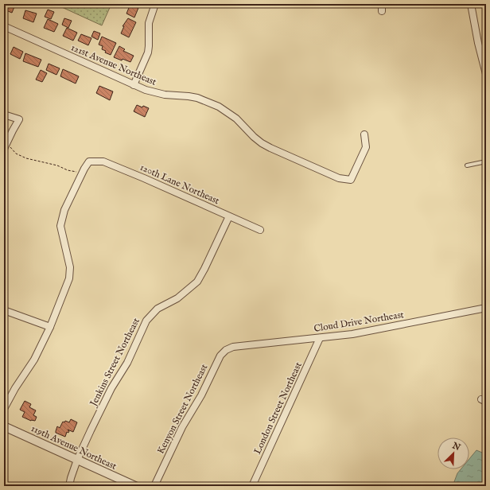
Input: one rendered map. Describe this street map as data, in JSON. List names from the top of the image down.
{
  "streets": {
    "street": [
      "121st Avenue Northeast",
      "120th Lane Northeast",
      "Cloud Drive Northeast",
      "Jenkins Street Northeast",
      "London Street Northeast",
      "Kenyon Street Northeast",
      "119th Avenue Northeast"
    ]
  },
  "crossings": [
    ["120th Lane Northeast", "Jenkins Street Northeast"],
    ["Cloud Drive Northeast", "London Street Northeast"],
    ["Cloud Drive Northeast", "Kenyon Street Northeast"],
    ["Jenkins Street Northeast", "119th Avenue Northeast"]
  ],
  "north": "top right"
}
